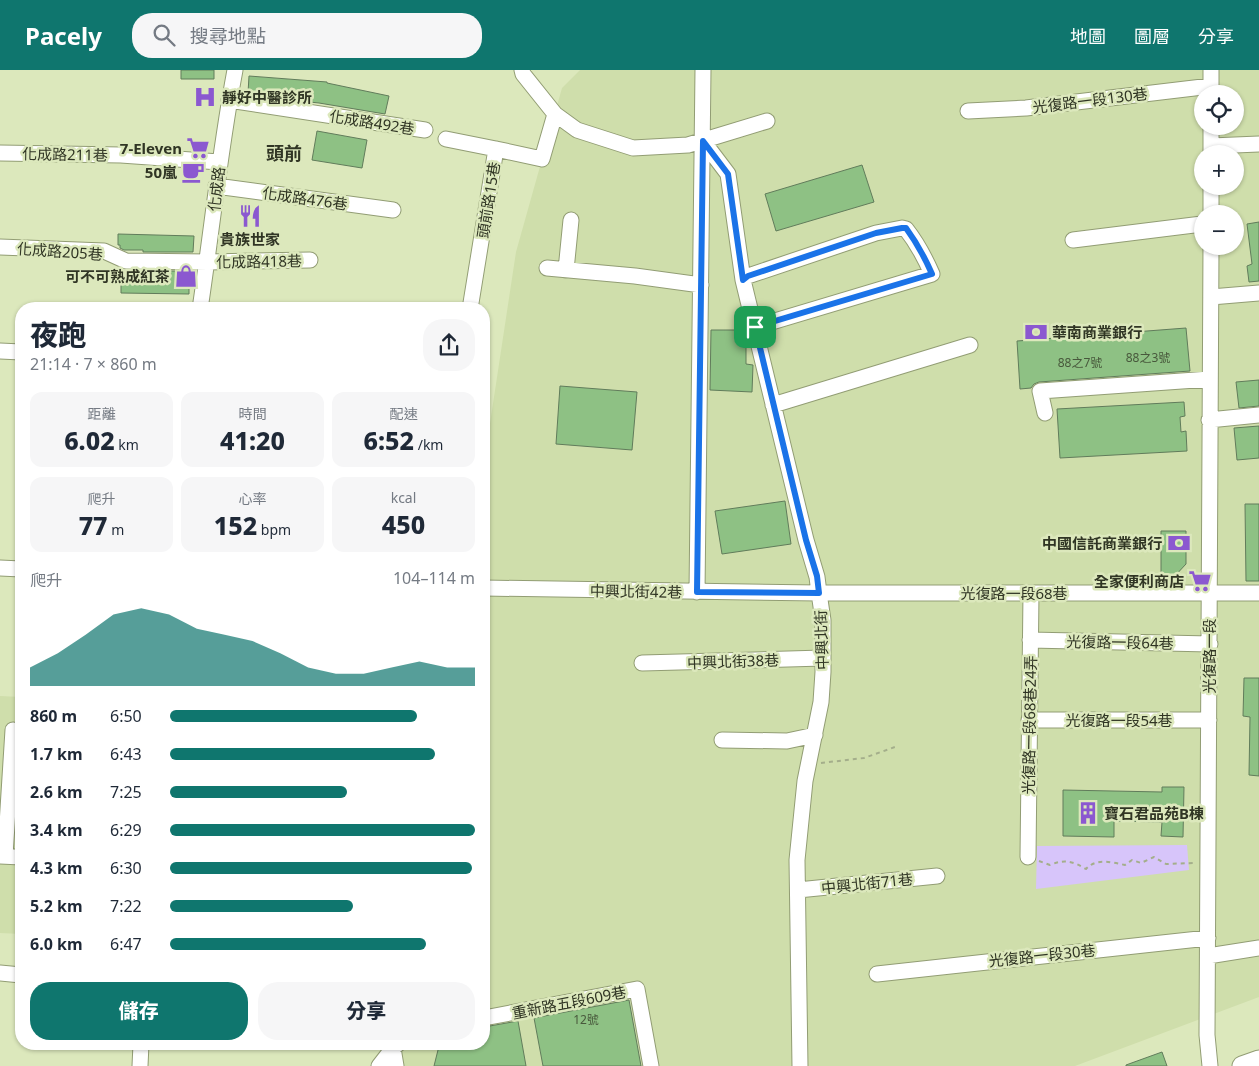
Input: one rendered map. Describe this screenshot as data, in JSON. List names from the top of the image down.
{
  "streets": {
    "street": [
      "光復路一段130巷",
      "化成路492巷",
      "化成路211巷",
      "化成路",
      "化成路476巷",
      "頭前路15巷",
      "化成路205巷",
      "化成路418巷",
      "中興北街42巷",
      "光復路一段68巷",
      "中興北街",
      "光復路一段64巷",
      "光復路一段",
      "中興北街38巷",
      "光復路一段54巷",
      "光復路一段68巷24弄",
      "中興北街71巷",
      "光復路一段30巷",
      "重新路五段609巷"
    ]
  },
  "crossings": [
    ["化成路492巷", "化成路"],
    ["化成路211巷", "化成路"],
    ["化成路", "化成路476巷"],
    ["化成路", "化成路205巷"],
    ["化成路", "化成路418巷"],
    ["化成路205巷", "化成路418巷"],
    ["中興北街42巷", "光復路一段68巷"],
    ["中興北街42巷", "中興北街"],
    ["光復路一段68巷", "中興北街"],
    ["光復路一段68巷", "光復路一段"],
    ["光復路一段68巷", "光復路一段68巷24弄"],
    ["中興北街", "中興北街38巷"],
    ["中興北街", "中興北街71巷"],
    ["光復路一段64巷", "光復路一段"],
    ["光復路一段64巷", "光復路一段68巷24弄"],
    ["光復路一段", "光復路一段54巷"],
    ["光復路一段", "光復路一段30巷"],
    ["光復路一段54巷", "光復路一段68巷24弄"]
  ],
  "districts": ["頭前"],
  "places": {
    "hospital": ["靜好中醫診所"],
    "supermarket": ["7-Eleven", "全家便利商店"],
    "cafe": ["50嵐"],
    "restaurant": ["貴族世家"],
    "shop": ["可不可熟成紅茶"],
    "bank": ["華南商業銀行", "中國信託商業銀行"],
    "building": ["寶石君品苑B棟"]
  },
  "house_numbers": ["88之3號", "88之7號", "12號"],
  "page": {
    "header": "Pacely",
    "search": "搜尋地點",
    "nav": ["地圖", "圖層", "分享"],
    "map_buttons": ["+", "−"],
    "heading": ["夜跑", "21:14 · 7 × 860 m"],
    "stats": [
      ["距離", "6.02 km"],
      ["時間", "41:20"],
      ["配速", "6:52 /km"],
      ["爬升", "77 m"],
      ["心率", "152 bpm"],
      ["kcal", "450"]
    ],
    "chart": ["爬升", "104–114 m"],
    "list": [
      {
        "name": "860 m",
        "note": "6:50"
      },
      {
        "name": "1.7 km",
        "note": "6:43"
      },
      {
        "name": "2.6 km",
        "note": "7:25"
      },
      {
        "name": "3.4 km",
        "note": "6:29"
      },
      {
        "name": "4.3 km",
        "note": "6:30"
      },
      {
        "name": "5.2 km",
        "note": "7:22"
      },
      {
        "name": "6.0 km",
        "note": "6:47"
      }
    ],
    "buttons": ["儲存", "分享"]
  }
}
